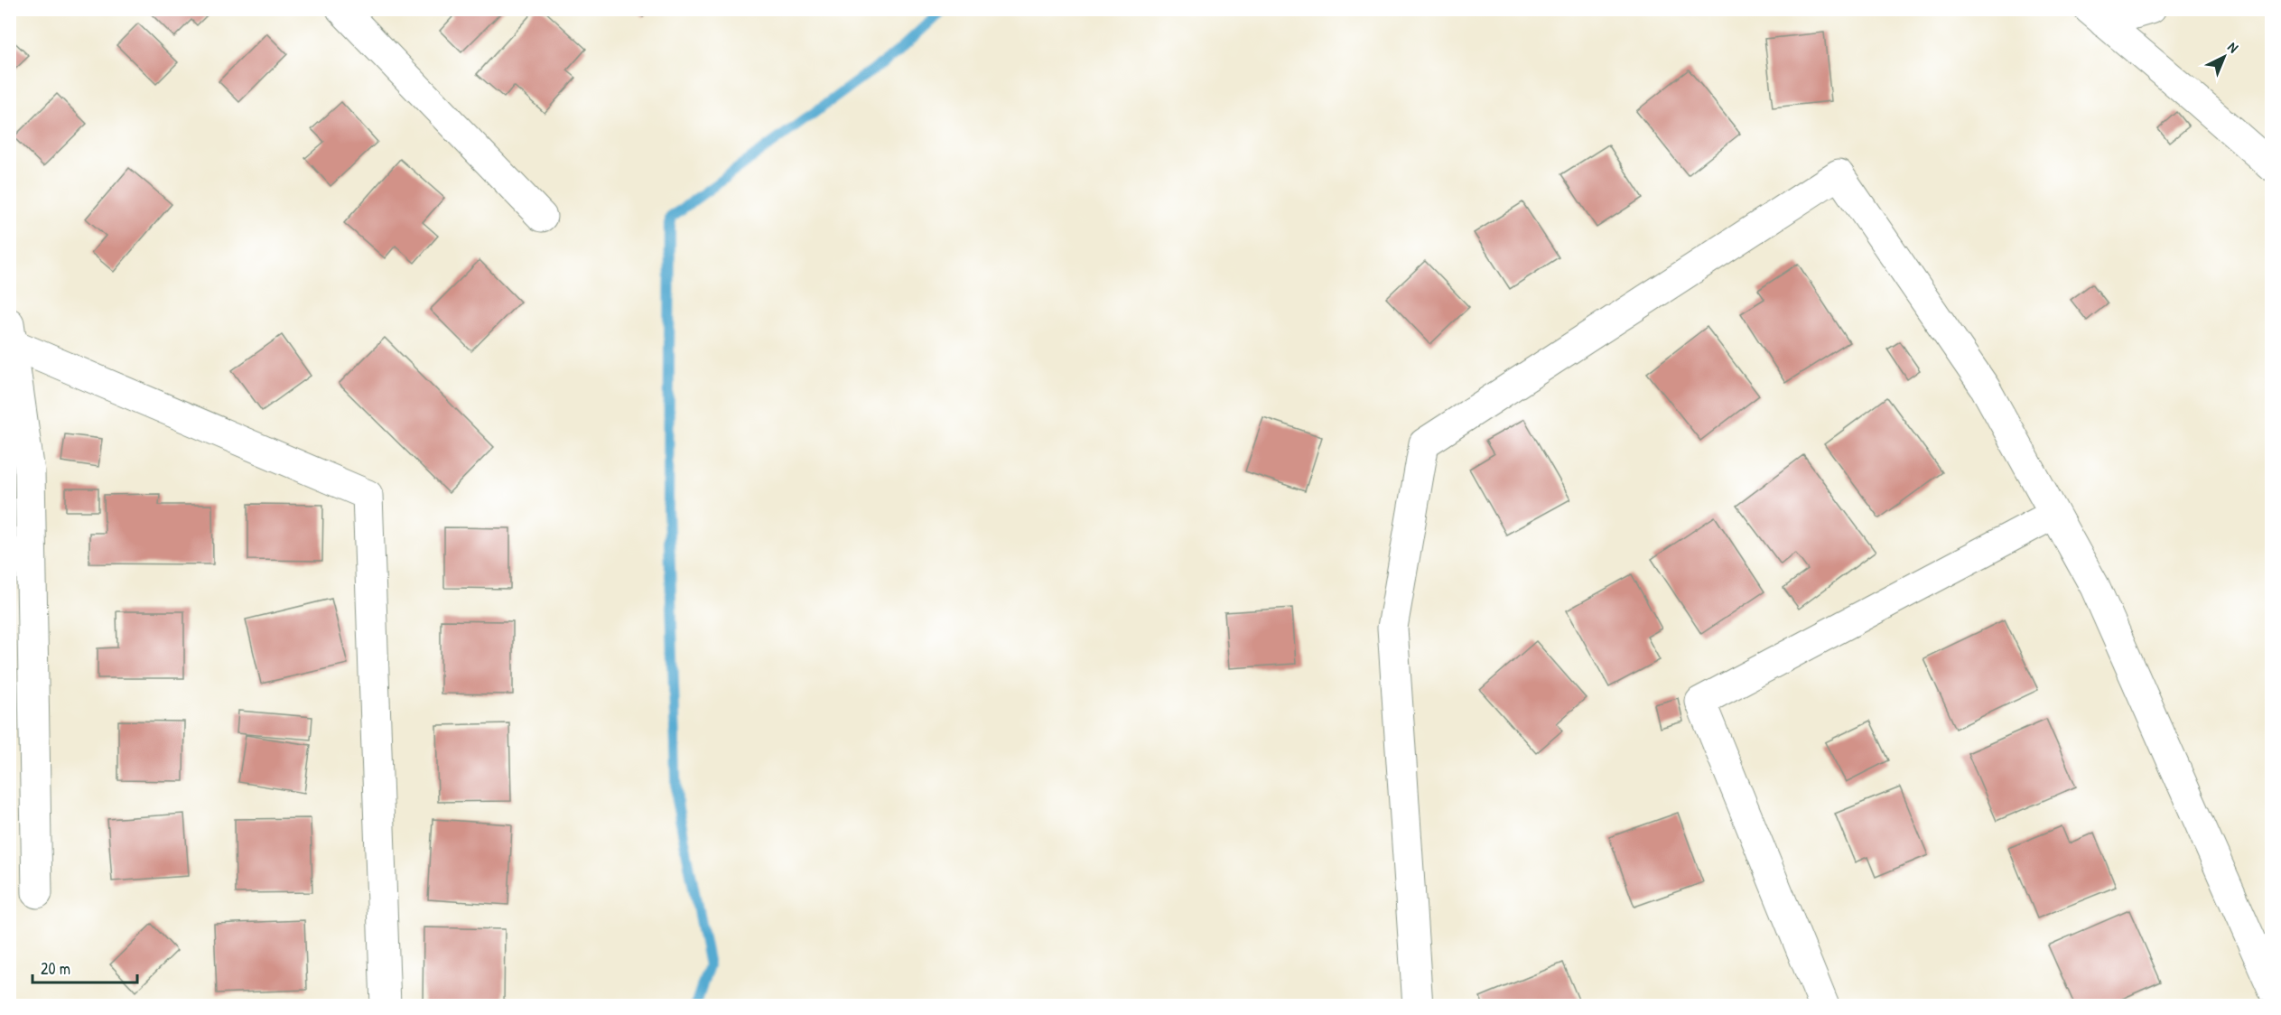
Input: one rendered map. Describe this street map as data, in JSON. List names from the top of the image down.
{
  "scale_bar": "20 m",
  "north": "top right"
}
